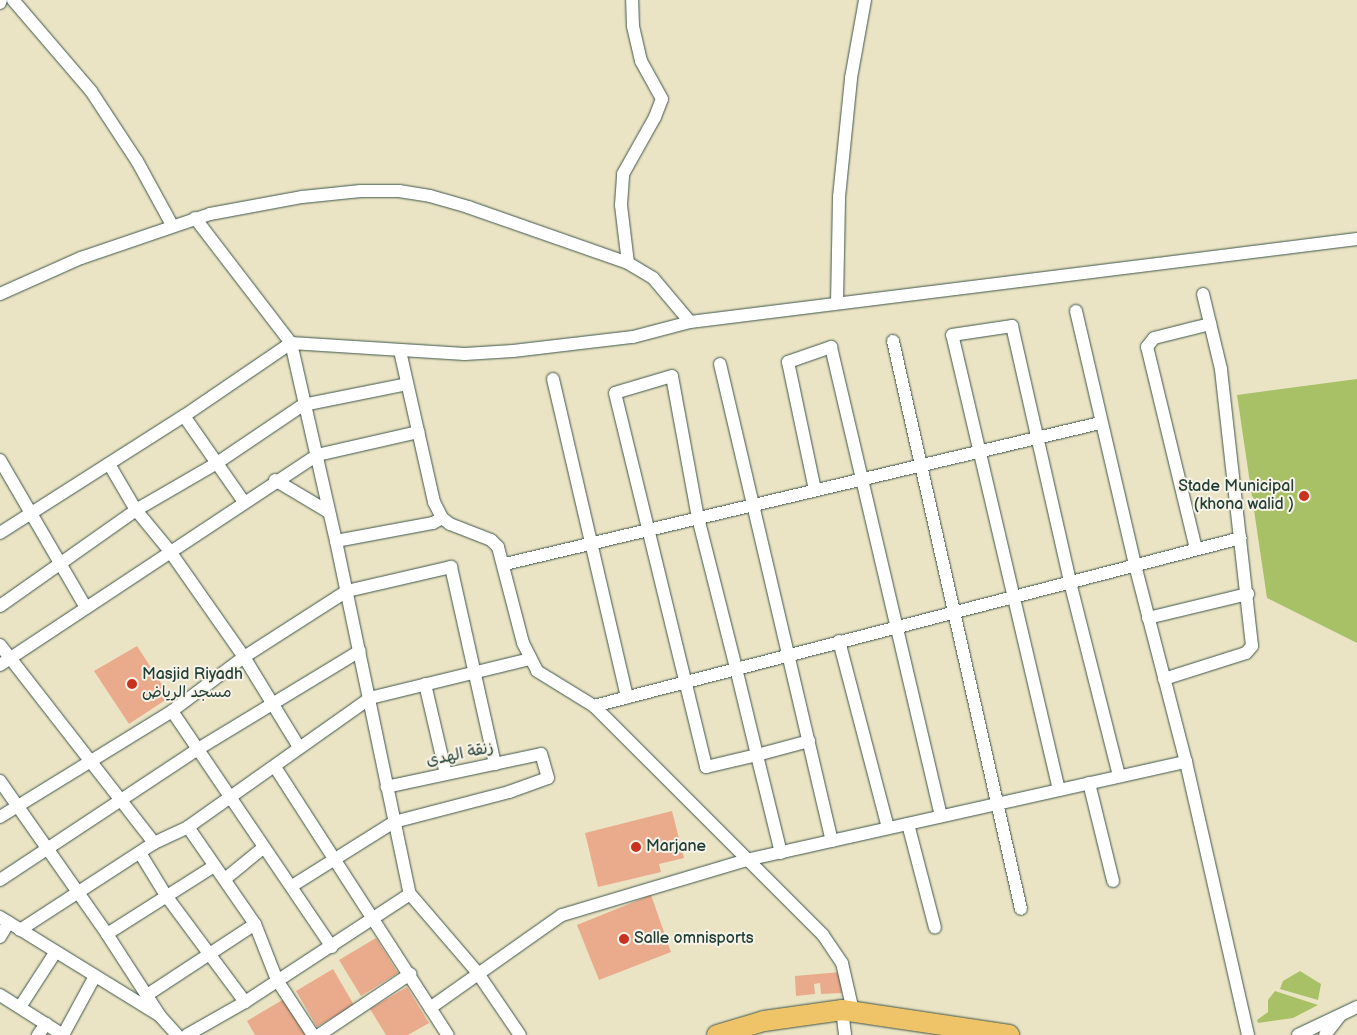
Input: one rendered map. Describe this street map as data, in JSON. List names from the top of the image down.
{
  "streets": {
    "street": ["زنقة الهدى"]
  },
  "places": [
    "Stade Municipal (khona walid )",
    "Masjid Riyadh مسجد الرياض",
    "Marjane",
    "Salle omnisports"
  ]
}
